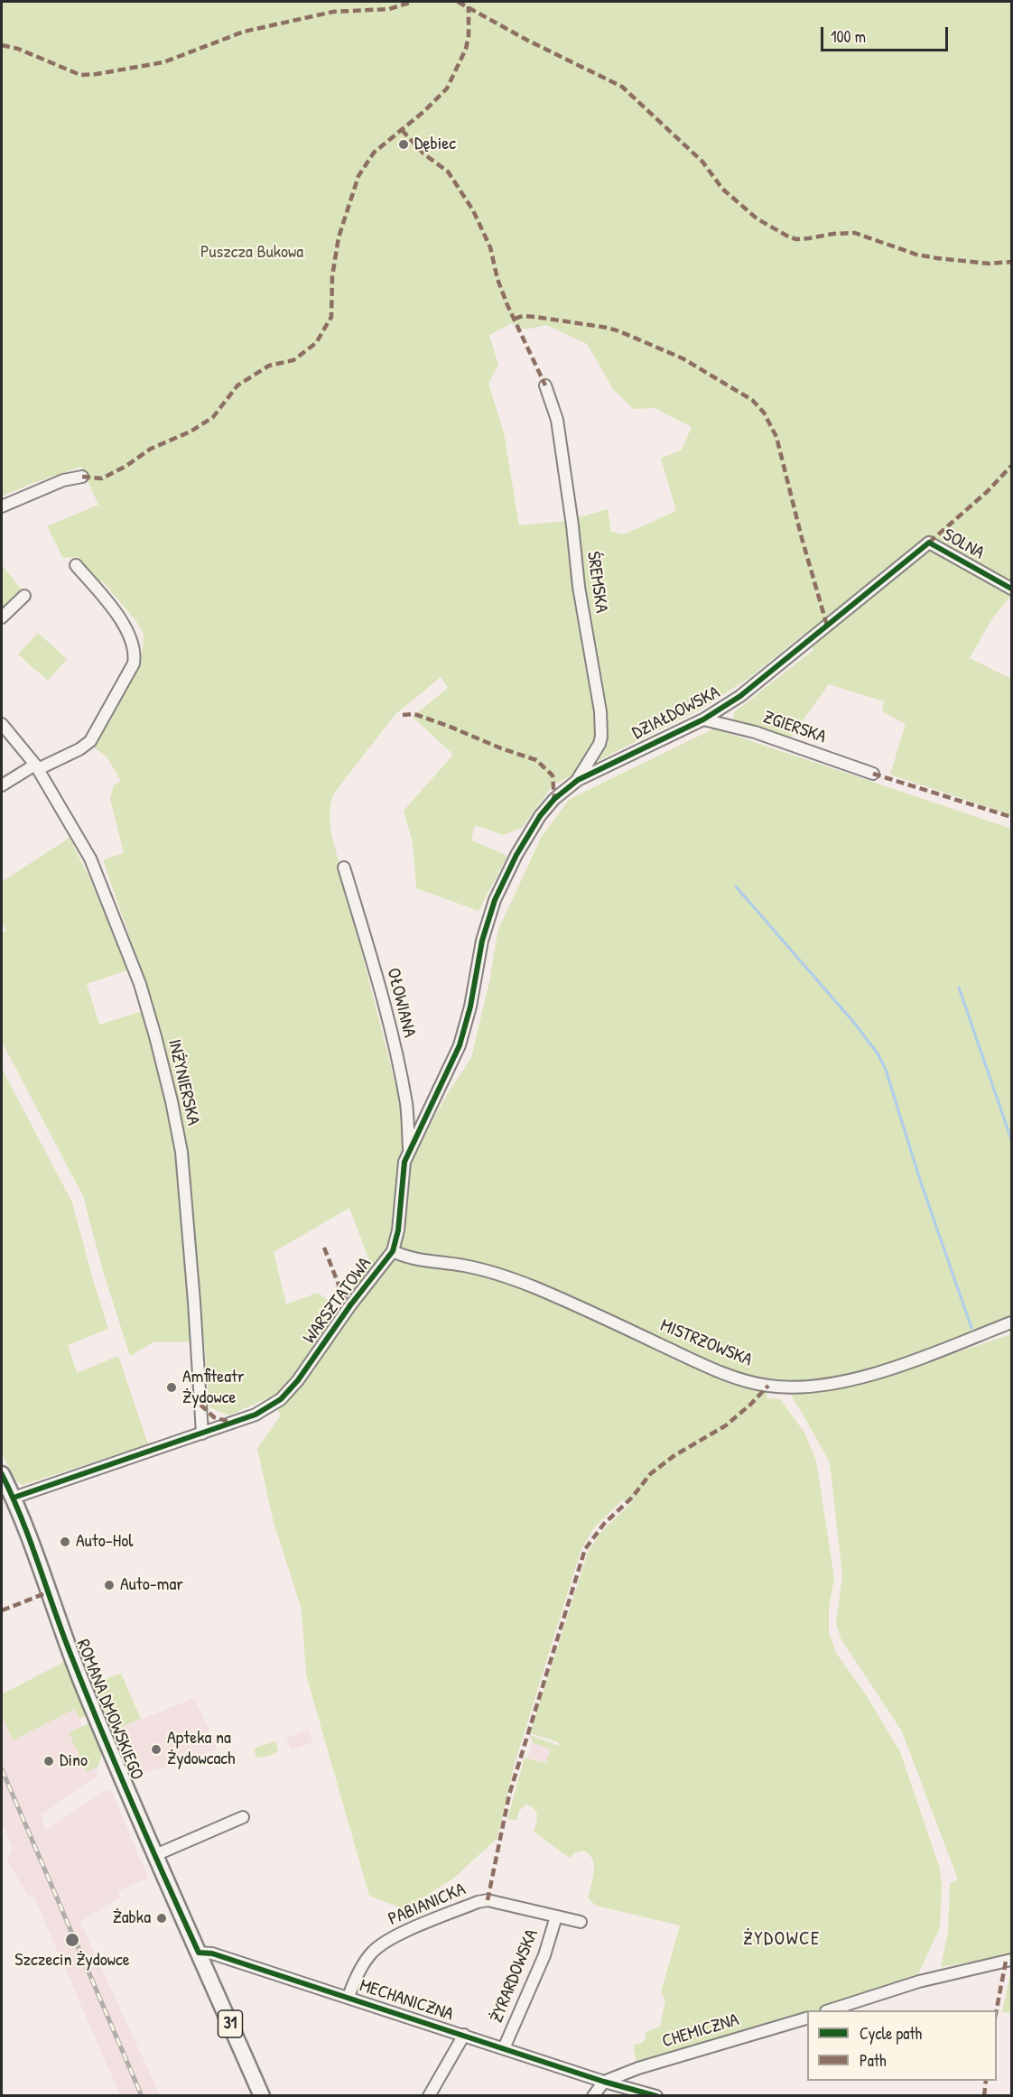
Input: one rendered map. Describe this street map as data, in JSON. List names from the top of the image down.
{
  "streets": {
    "main road": ["ROMANA DMOWSKIEGO", "31"],
    "street": [
      "SOLNA",
      "ŚREMSKA",
      "DZIAŁDOWSKA",
      "ZGIERSKA",
      "OŁOWIANA",
      "INŻYNIERSKA",
      "WARSZTATOWA",
      "MISTRZOWSKA",
      "PABIANICKA",
      "ŻYRARDOWSKA",
      "MECHANICZNA",
      "CHEMICZNA"
    ]
  },
  "crossings": [
    ["SOLNA", "DZIAŁDOWSKA"],
    ["ŚREMSKA", "DZIAŁDOWSKA"],
    ["DZIAŁDOWSKA", "ZGIERSKA"],
    ["DZIAŁDOWSKA", "WARSZTATOWA"],
    ["OŁOWIANA", "WARSZTATOWA"],
    ["INŻYNIERSKA", "WARSZTATOWA"],
    ["WARSZTATOWA", "MISTRZOWSKA"],
    ["WARSZTATOWA", "ROMANA DMOWSKIEGO"],
    ["ROMANA DMOWSKIEGO", "MECHANICZNA"],
    ["PABIANICKA", "ŻYRARDOWSKA"],
    ["PABIANICKA", "MECHANICZNA"],
    ["ŻYRARDOWSKA", "MECHANICZNA"],
    ["MECHANICZNA", "CHEMICZNA"]
  ],
  "districts": ["ŻYDOWCE"],
  "parks": ["Puszcza Bukowa"],
  "places": [
    "Dębiec",
    "Amfiteatr Żydowce",
    "Auto-Hol",
    "Auto-mar",
    "Apteka na Żydowcach",
    "Dino",
    "Żabka",
    "Szczecin Żydowce"
  ],
  "legend": ["Cycle path", "Path"],
  "scale_bar": "100 m"
}
